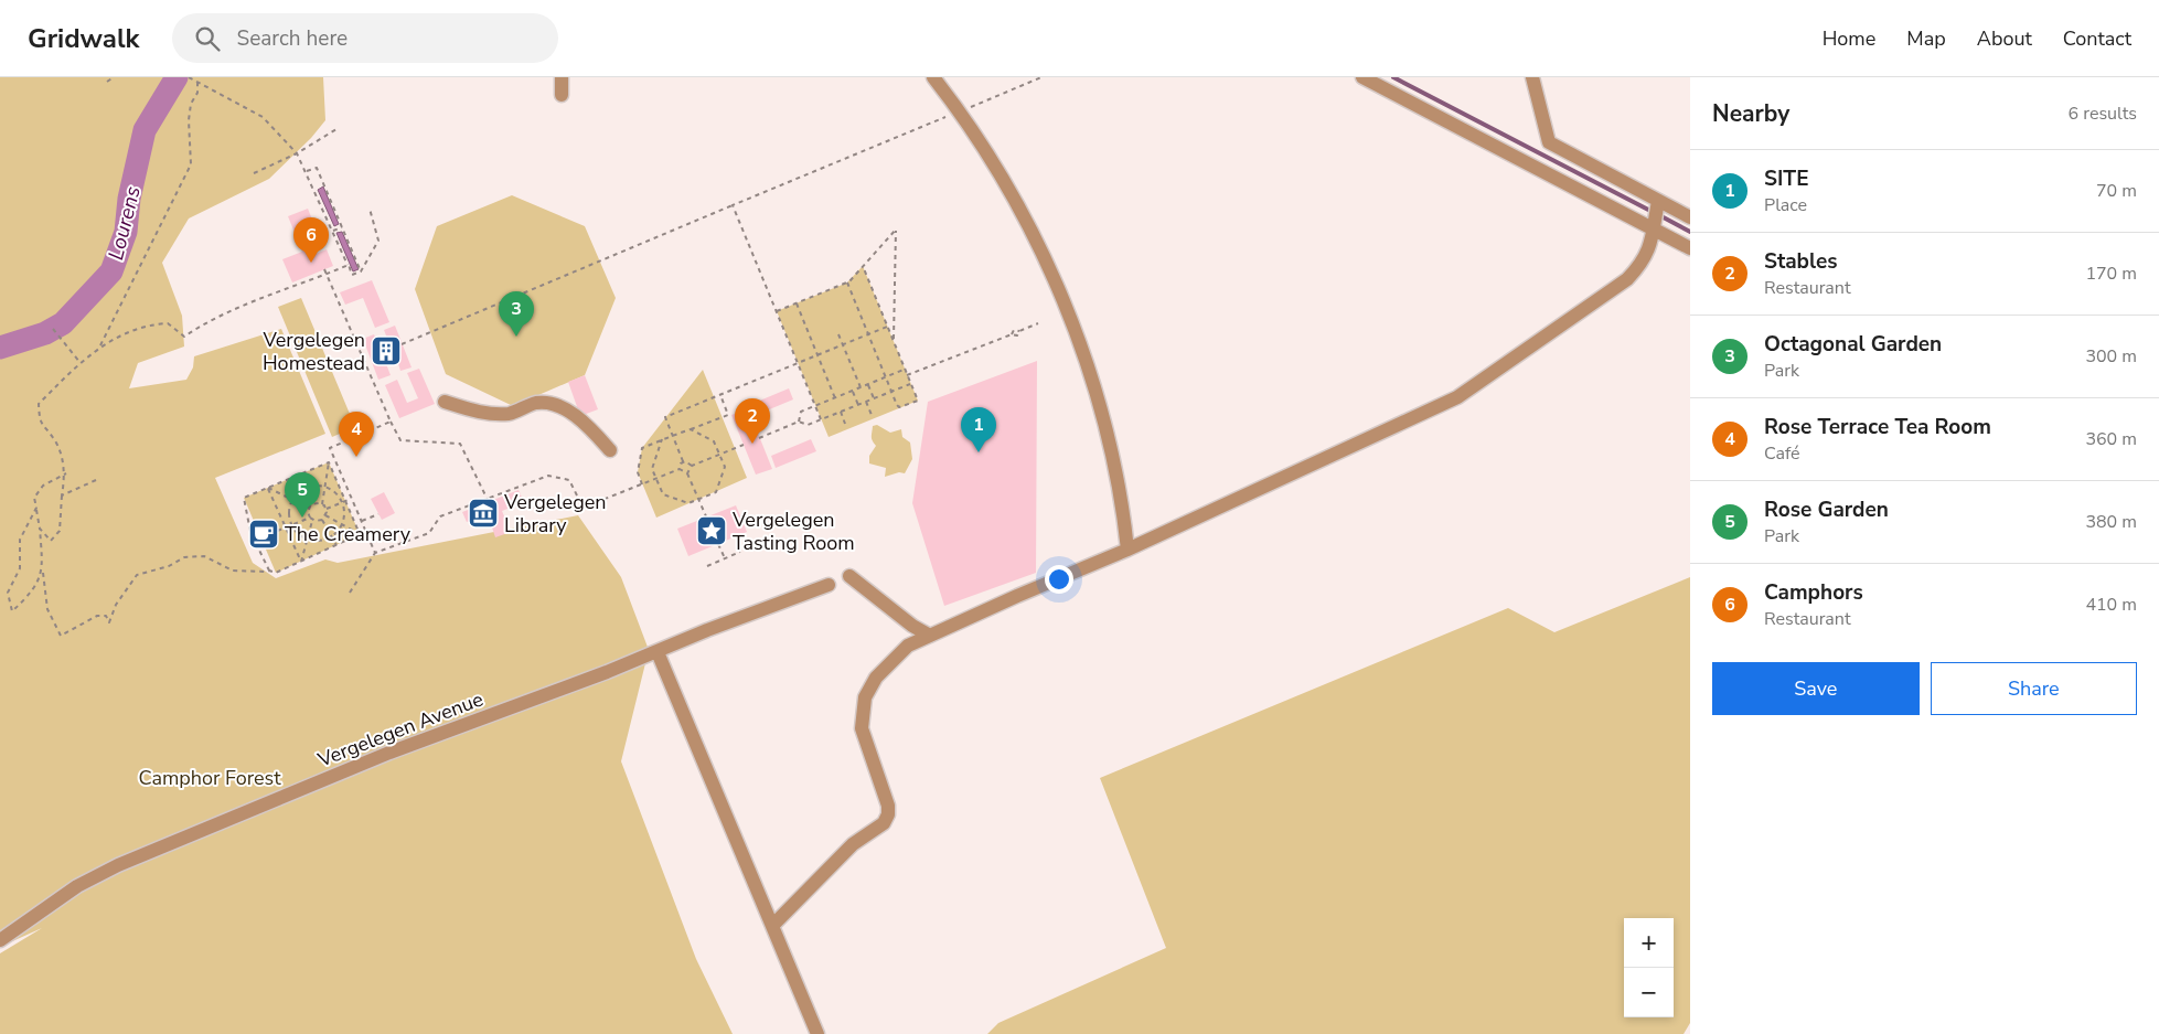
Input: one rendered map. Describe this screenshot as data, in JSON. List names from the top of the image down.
{
  "streets": {
    "street": ["Vergelegen Avenue"]
  },
  "water": ["Lourens"],
  "parks": ["Camphor Forest"],
  "places": {
    "building": ["Vergelegen Homestead"],
    "museum": ["Vergelegen Library"],
    "place": ["Vergelegen Tasting Room"],
    "cafe": ["The Creamery"]
  },
  "page": {
    "header": "Gridwalk",
    "search": "Search here",
    "nav": [
      "Home",
      "Map",
      "About",
      "Contact"
    ],
    "heading": ["Nearby", "6 results"],
    "list": [
      {
        "mark": "1",
        "name": "SITE",
        "note": "Place",
        "value": "70 m"
      },
      {
        "mark": "2",
        "name": "Stables",
        "note": "Restaurant",
        "value": "170 m"
      },
      {
        "mark": "3",
        "name": "Octagonal Garden",
        "note": "Park",
        "value": "300 m"
      },
      {
        "mark": "4",
        "name": "Rose Terrace Tea Room",
        "note": "Café",
        "value": "360 m"
      },
      {
        "mark": "5",
        "name": "Rose Garden",
        "note": "Park",
        "value": "380 m"
      },
      {
        "mark": "6",
        "name": "Camphors",
        "note": "Restaurant",
        "value": "410 m"
      }
    ],
    "pins": [
      "6",
      "3",
      "2",
      "1",
      "4",
      "5"
    ],
    "buttons": ["Save", "Share"],
    "map_buttons": ["+", "−"]
  }
}
